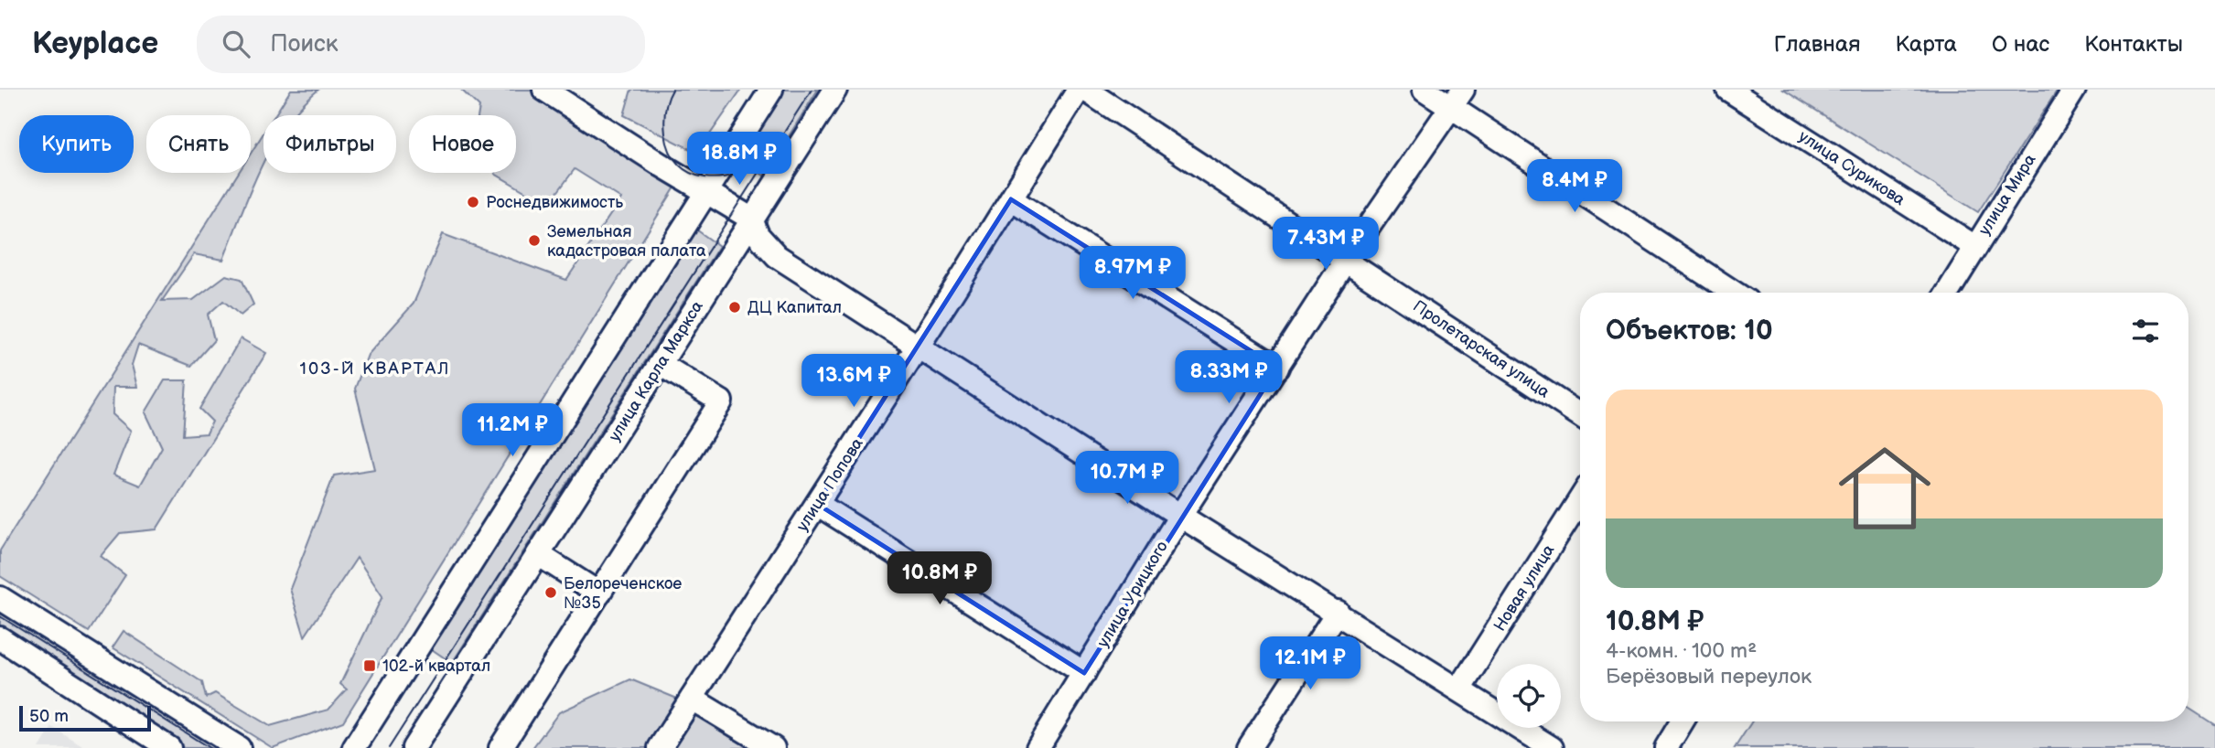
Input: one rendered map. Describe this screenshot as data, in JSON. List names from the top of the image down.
{
  "streets": {
    "street": [
      "улица Сурикова",
      "улица Мира",
      "Пролетарская улица",
      "улица Карла Маркса",
      "улица Попова",
      "Новая улица",
      "улица Урицкого"
    ]
  },
  "crossings": [
    ["улица Сурикова", "улица Мира"],
    ["Пролетарская улица", "улица Урицкого"]
  ],
  "districts": ["103-Й КВАРТАЛ"],
  "places": {
    "other": [
      "Роснедвижимость",
      "Земельная кадастровая палата",
      "ДЦ Капитал",
      "Белореченское №35"
    ],
    "transit": ["102-й квартал"]
  },
  "scale_bar": "50 m",
  "page": {
    "header": "Keyplace",
    "search": "Поиск",
    "nav": [
      "Главная",
      "Карта",
      "О нас",
      "Контакты"
    ],
    "chip": [
      "Купить",
      "Снять",
      "Фильтры",
      "Новое"
    ],
    "price": [
      "18.8M ₽",
      "8.4M ₽",
      "7.43M ₽",
      "8.97M ₽",
      "8.33M ₽",
      "13.6M ₽",
      "11.2M ₽",
      "10.7M ₽",
      "10.8M ₽",
      "12.1M ₽"
    ],
    "heading": "Объектов: 10",
    "list": [
      {
        "name": "10.8M ₽",
        "note": "4-комн. · 100 m² · Берёзовый переулок"
      }
    ],
    "scale": "50 m"
  }
}
